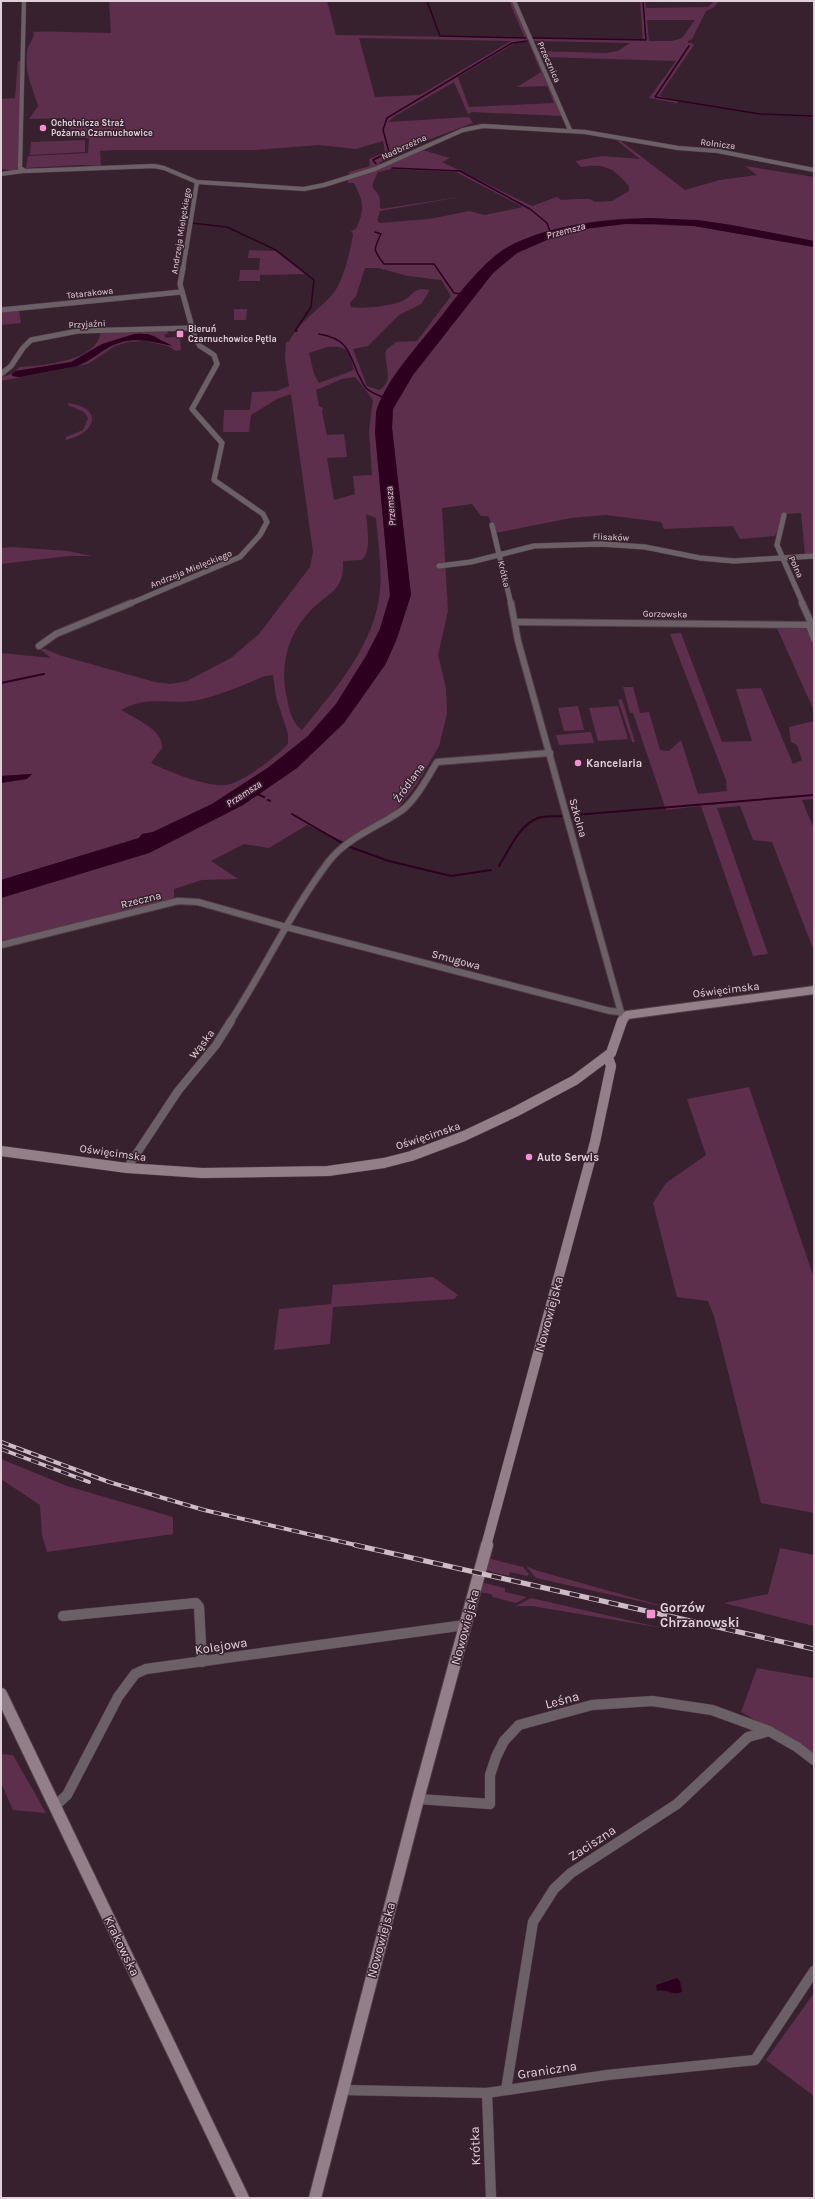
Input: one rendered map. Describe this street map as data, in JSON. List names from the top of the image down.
{
  "streets": {
    "street": [
      "Przecznica",
      "Rolnicza",
      "Nadbrzeżna",
      "Andrzeja Mielęckiego",
      "Tatarakowa",
      "Przyjaźni",
      "Flisaków",
      "Polna",
      "Krótka",
      "Gorzowska",
      "Źródlana",
      "Szkolna",
      "Rzeczna",
      "Smugowa",
      "Oświęcimska",
      "Wąska",
      "Nowowiejska",
      "Kolejowa",
      "Leśna",
      "Zaciszna",
      "Krakowska",
      "Graniczna"
    ]
  },
  "crossings": [
    ["Przecznica", "Nadbrzeżna"],
    ["Rolnicza", "Nadbrzeżna"],
    ["Nadbrzeżna", "Andrzeja Mielęckiego"],
    ["Andrzeja Mielęckiego", "Tatarakowa"],
    ["Andrzeja Mielęckiego", "Przyjaźni"],
    ["Flisaków", "Polna"],
    ["Flisaków", "Krótka"],
    ["Polna", "Gorzowska"],
    ["Krótka", "Gorzowska"],
    ["Krótka", "Szkolna"],
    ["Krótka", "Graniczna"],
    ["Gorzowska", "Szkolna"],
    ["Źródlana", "Szkolna"],
    ["Źródlana", "Rzeczna"],
    ["Źródlana", "Smugowa"],
    ["Źródlana", "Wąska"],
    ["Szkolna", "Smugowa"],
    ["Szkolna", "Oświęcimska"],
    ["Rzeczna", "Smugowa"],
    ["Rzeczna", "Wąska"],
    ["Smugowa", "Oświęcimska"],
    ["Smugowa", "Wąska"],
    ["Oświęcimska", "Wąska"],
    ["Oświęcimska", "Nowowiejska"],
    ["Nowowiejska", "Kolejowa"],
    ["Nowowiejska", "Leśna"],
    ["Nowowiejska", "Graniczna"],
    ["Kolejowa", "Krakowska"],
    ["Leśna", "Zaciszna"],
    ["Zaciszna", "Graniczna"]
  ],
  "water": ["Przemsza"],
  "places": {
    "other": ["Ochotnicza Straż Pożarna Czarnuchowice", "Kancelaria", "Auto Serwis"],
    "transit": ["Bieruń Czarnuchowice Pętla", "Gorzów Chrzanowski"]
  }
}
